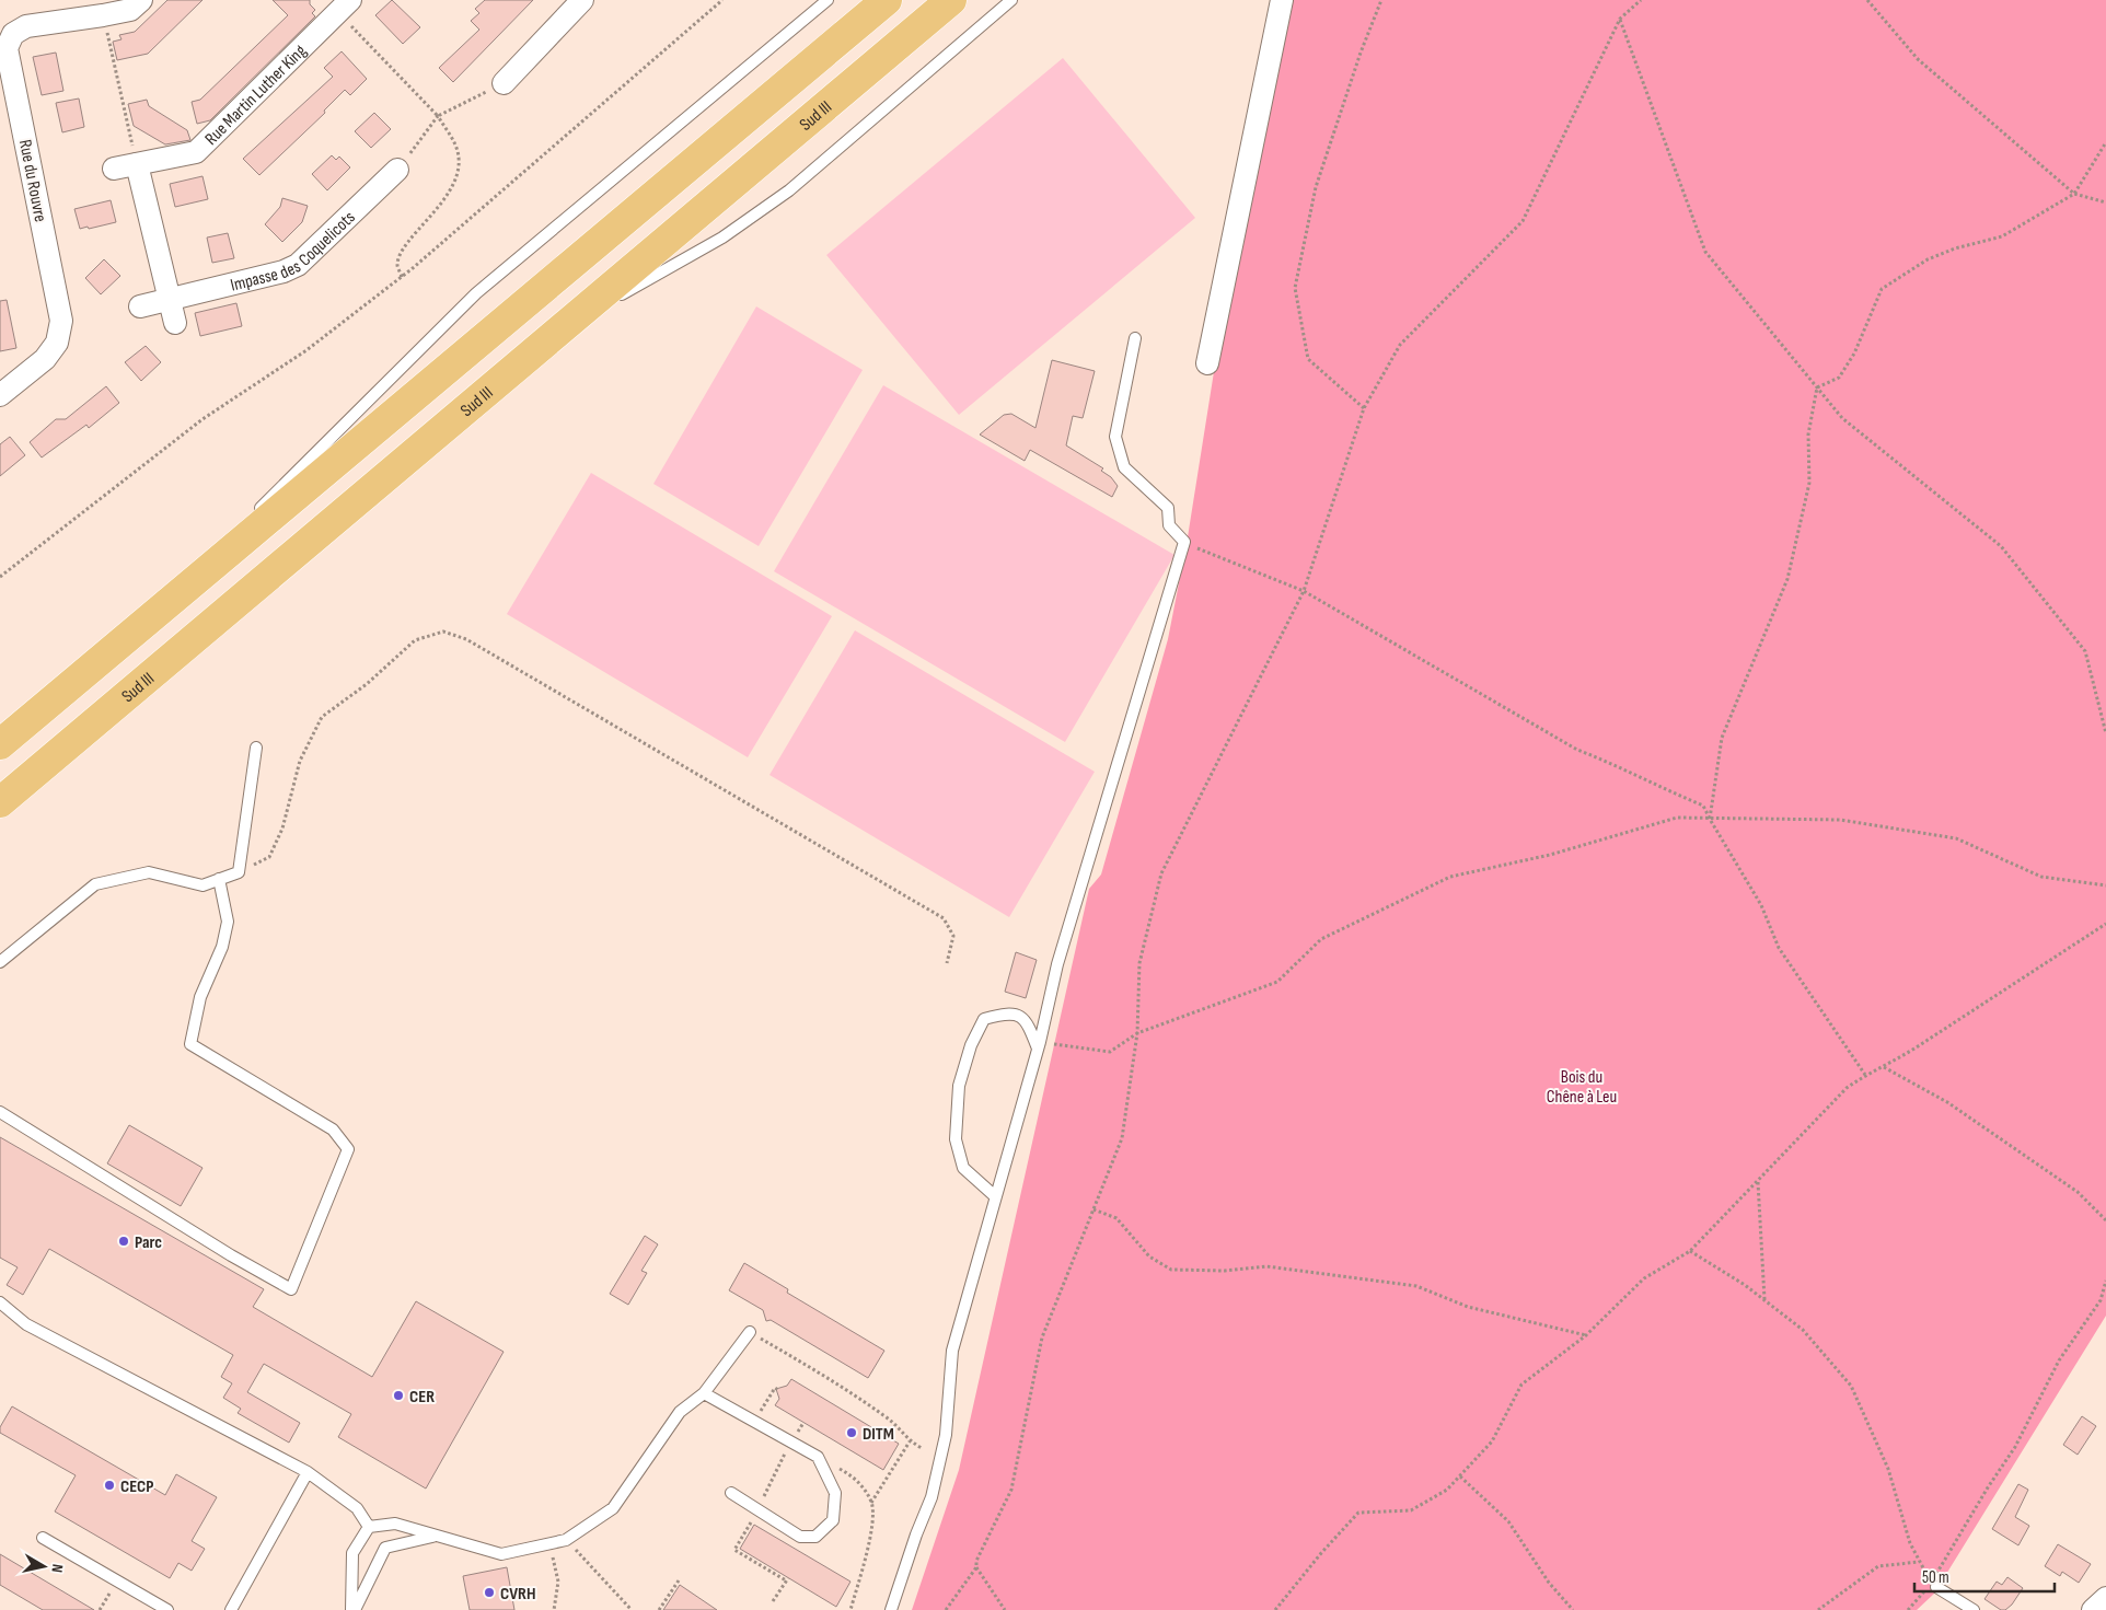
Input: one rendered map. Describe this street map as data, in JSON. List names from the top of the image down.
{
  "streets": {
    "highway": ["Sud III"],
    "street": ["Rue Martin Luther King", "Rue du Rouvre", "Impasse des Coquelicots"]
  },
  "parks": ["Bois du Chêne à Leu"],
  "places": [
    "Parc",
    "CER",
    "DITM",
    "CECP",
    "CVRH"
  ],
  "scale_bar": "50 m",
  "north": "right"
}
